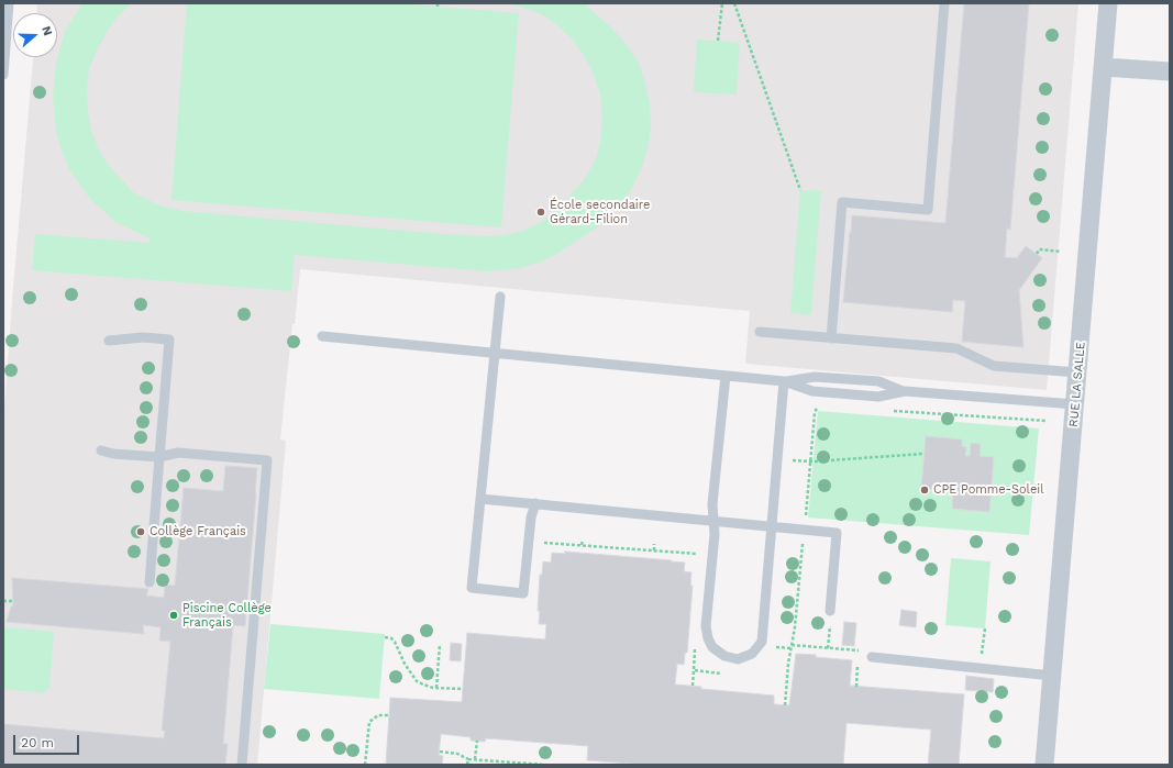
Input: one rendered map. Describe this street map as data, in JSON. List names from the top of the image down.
{
  "streets": {
    "street": ["RUE LA SALLE"]
  },
  "places": [
    "École secondaire Gérard-Filion",
    "CPE Pomme-Soleil",
    "Collège Français",
    "Piscine Collège Français"
  ],
  "scale_bar": "20 m",
  "north": "right"
}
